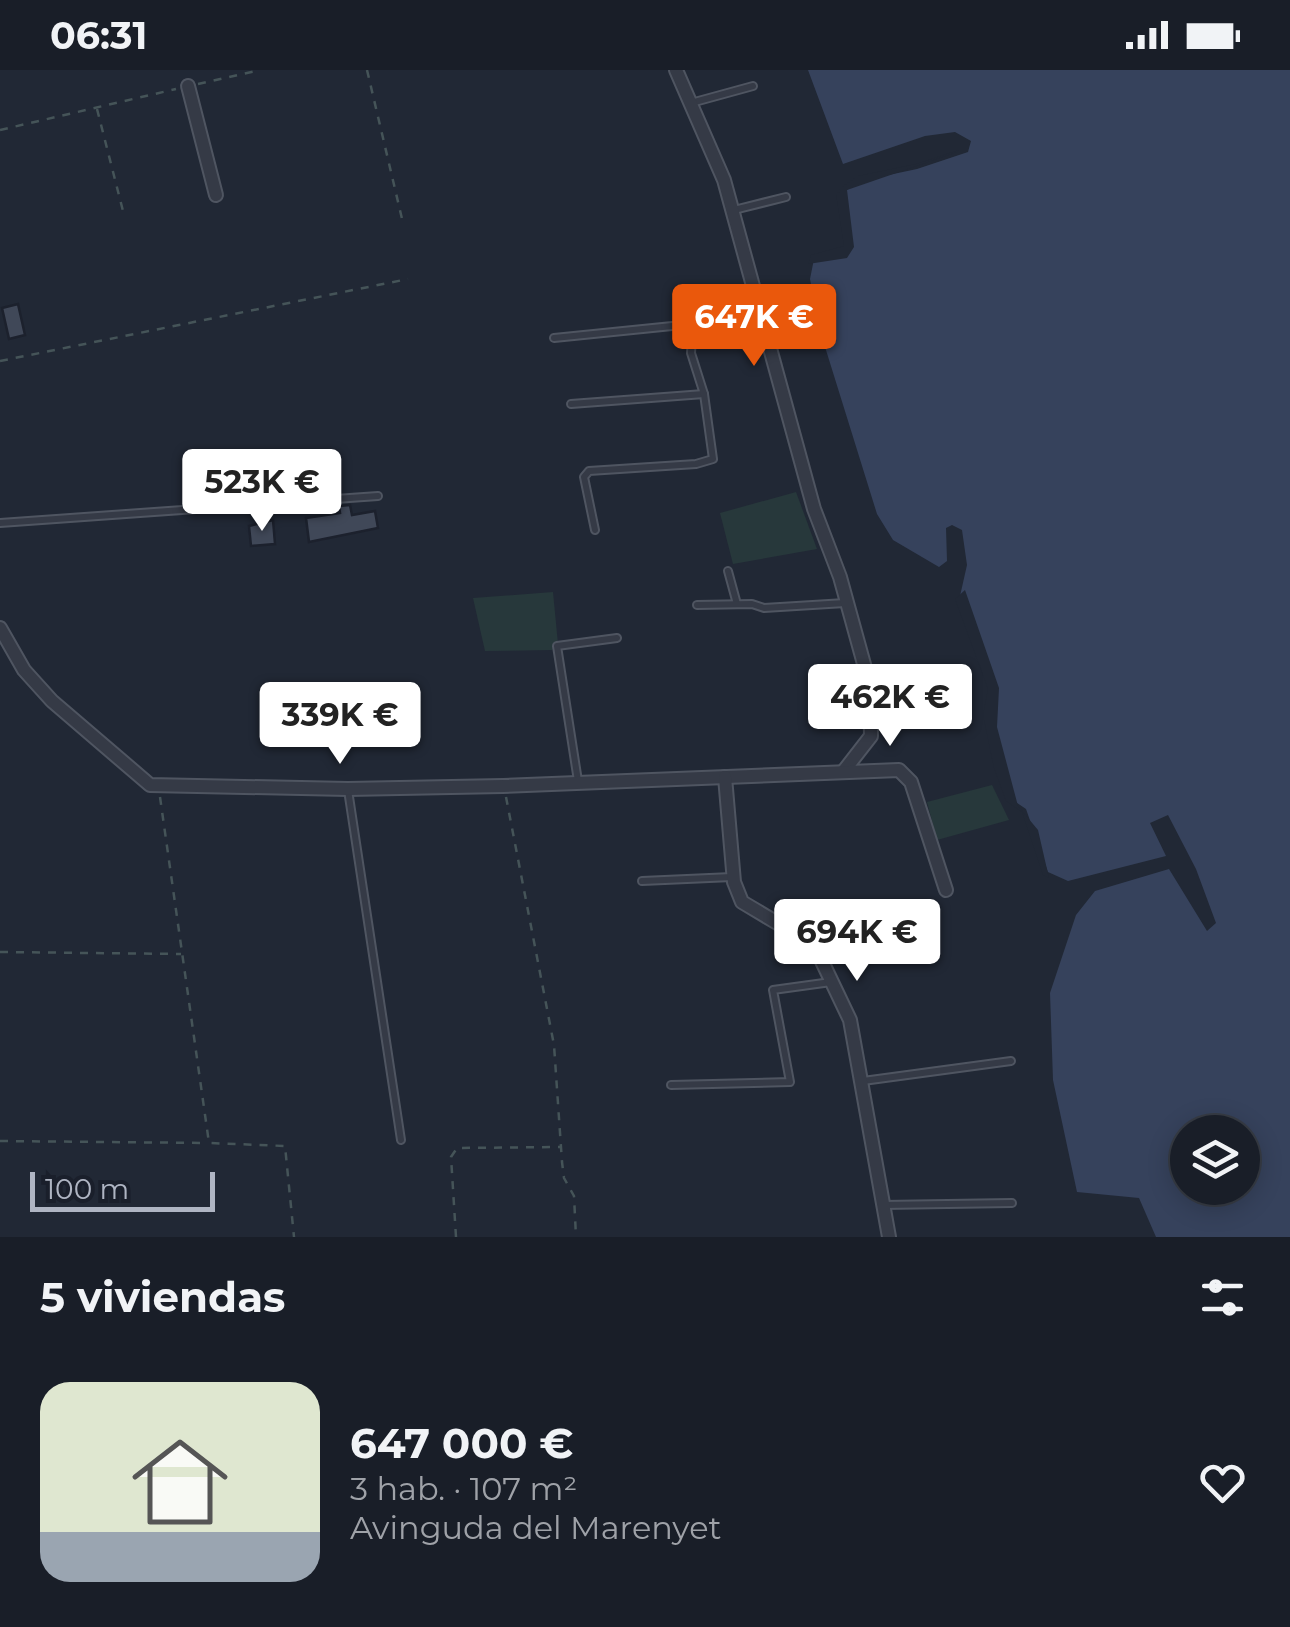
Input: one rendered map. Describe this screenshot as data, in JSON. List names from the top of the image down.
{
  "scale_bar": "100 m",
  "page": {
    "status": "06:31",
    "price": [
      "647K €",
      "523K €",
      "462K €",
      "339K €",
      "694K €"
    ],
    "scale": "100 m",
    "heading": "5 viviendas",
    "list": [
      {
        "name": "647 000 €",
        "note": "3 hab. · 107 m² · Avinguda del Marenyet"
      }
    ]
  }
}
